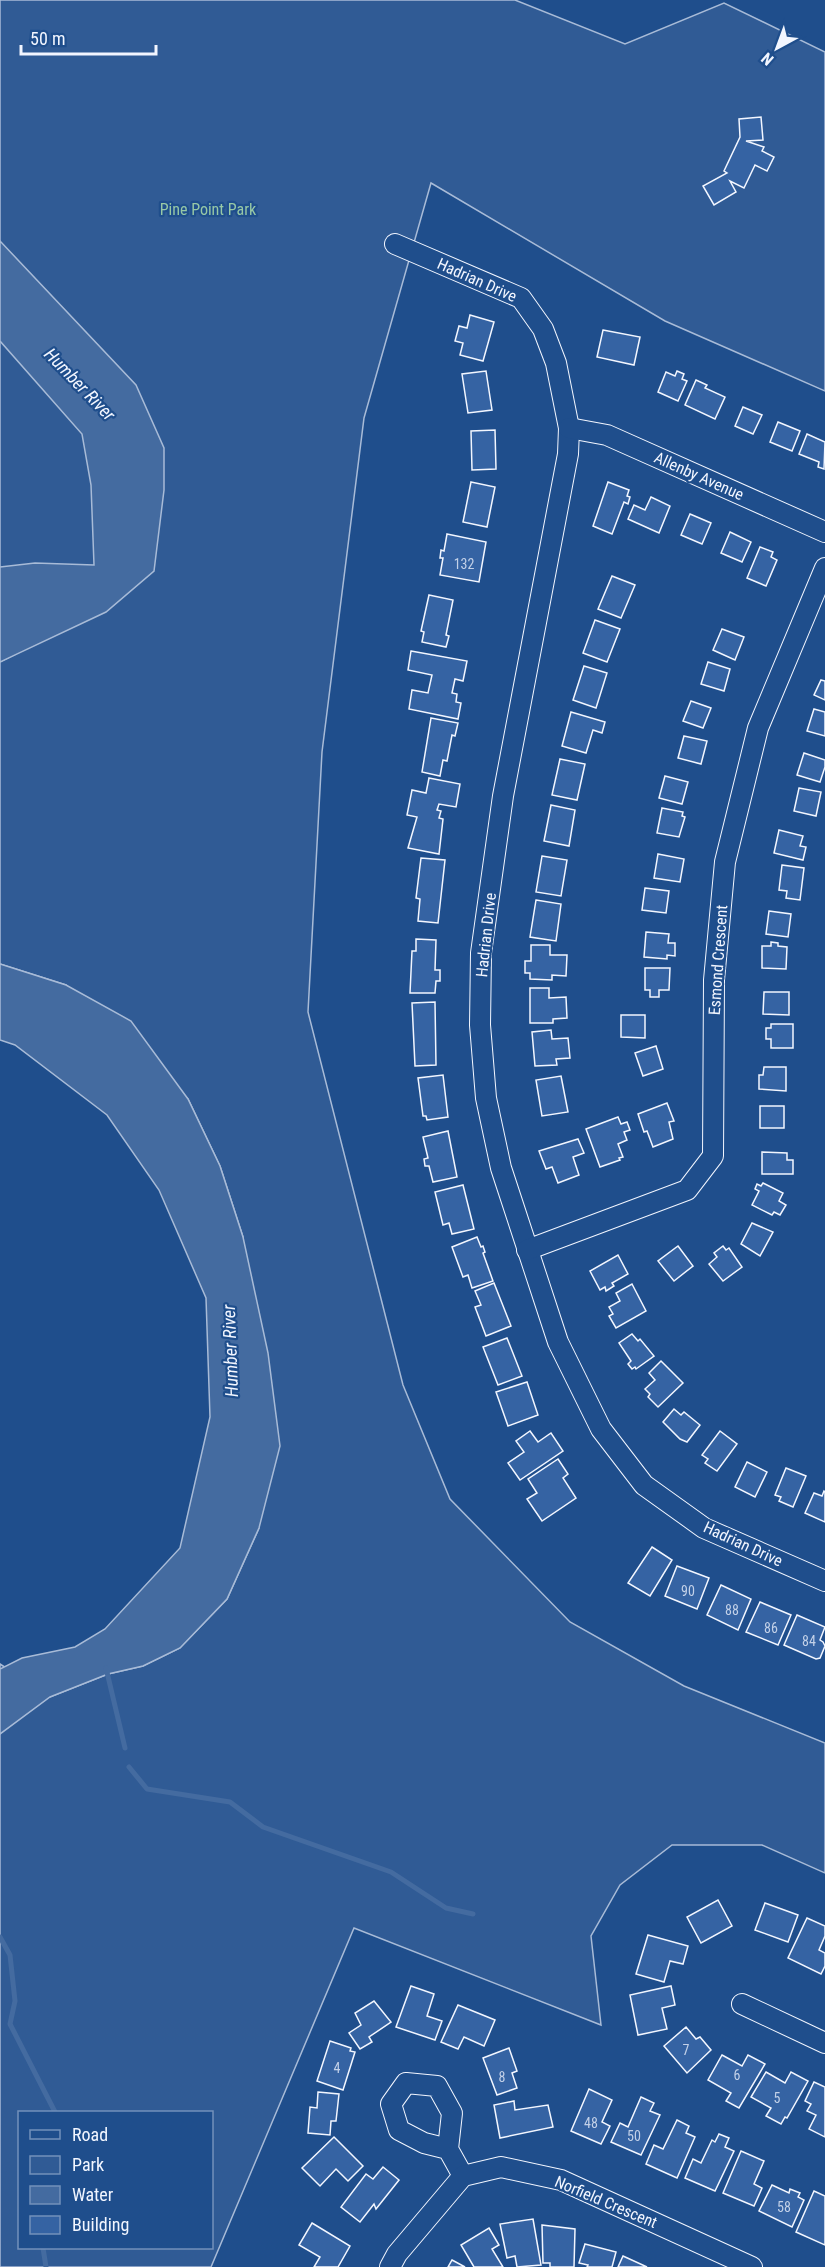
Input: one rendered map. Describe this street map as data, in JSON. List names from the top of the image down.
{
  "streets": {
    "street": [
      "Hadrian Drive",
      "Allenby Avenue",
      "Esmond Crescent",
      "Norfield Crescent"
    ]
  },
  "crossings": [
    ["Hadrian Drive", "Allenby Avenue"],
    ["Hadrian Drive", "Esmond Crescent"]
  ],
  "water": ["Humber River"],
  "parks": ["Pine Point Park"],
  "house_numbers": [
    "132",
    "90",
    "88",
    "86",
    "84",
    "7",
    "4",
    "6",
    "8",
    "5",
    "48",
    "50",
    "58"
  ],
  "legend": [
    "Road",
    "Park",
    "Water",
    "Building"
  ],
  "scale_bar": "50 m",
  "north": "bottom left"
}
